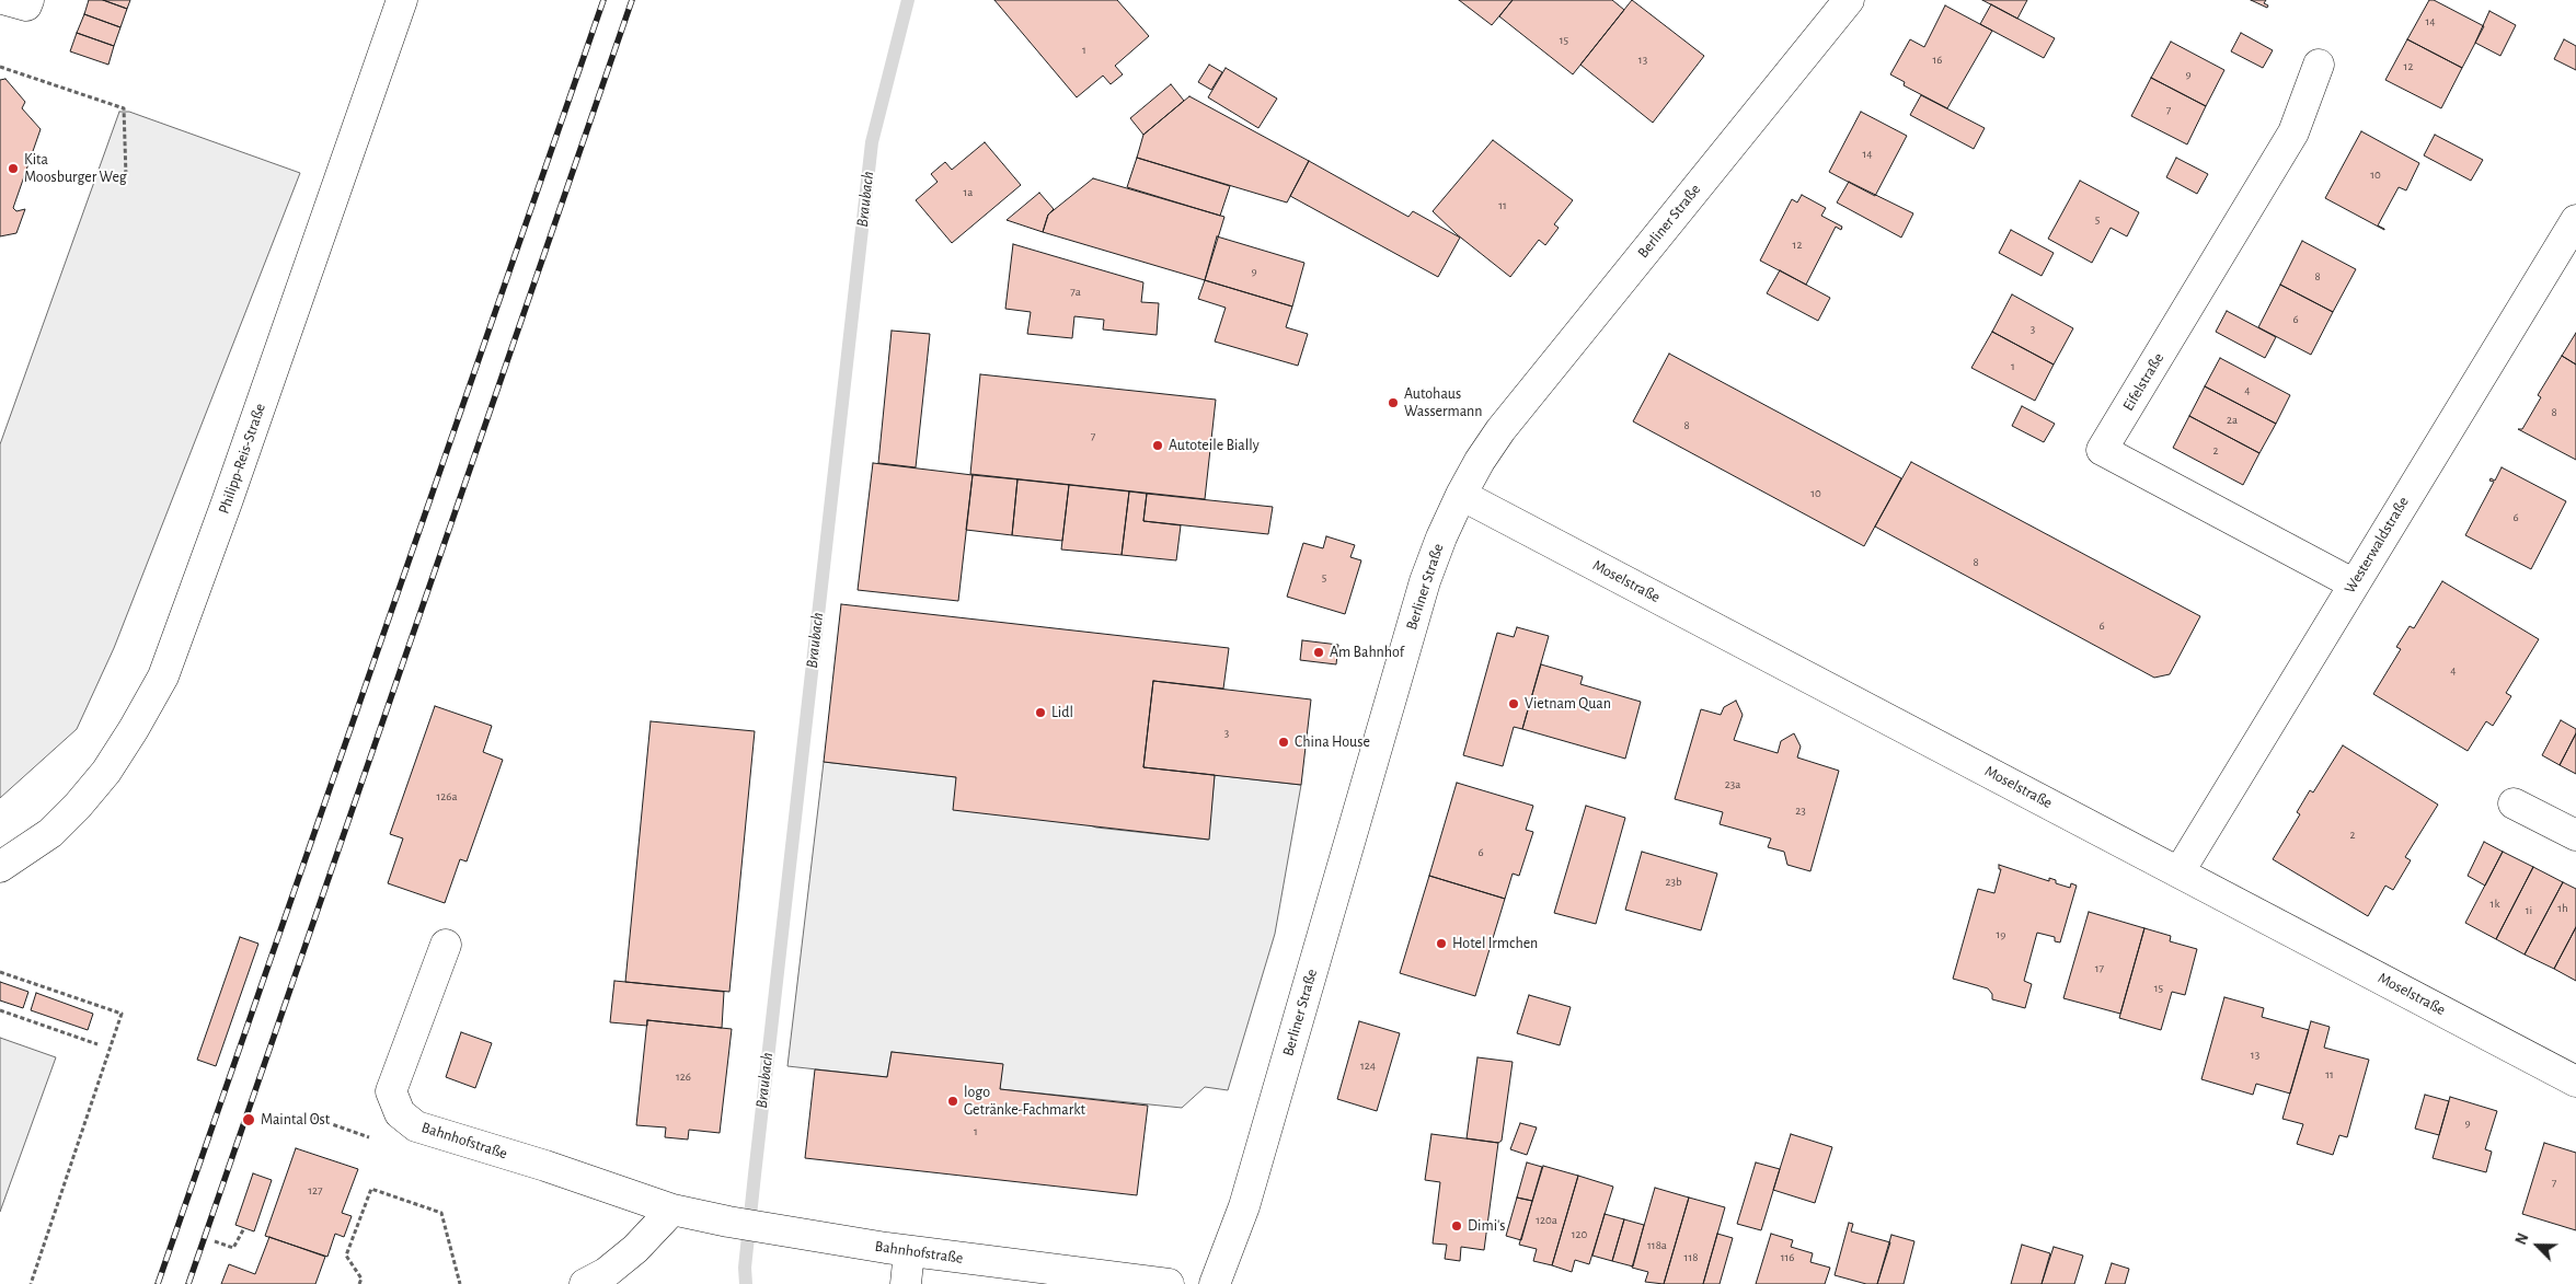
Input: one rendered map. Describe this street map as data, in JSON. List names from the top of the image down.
{
  "streets": {
    "street": [
      "Berliner Straße",
      "Eifelstraße",
      "Philipp-Reis-Straße",
      "Westerwaldstraße",
      "Moselstraße",
      "Bahnhofstraße"
    ]
  },
  "crossings": [
    ["Berliner Straße", "Moselstraße"],
    ["Eifelstraße", "Westerwaldstraße"],
    ["Westerwaldstraße", "Moselstraße"]
  ],
  "water": ["Braubach"],
  "places": [
    "Kita Moosburger Weg",
    "Autohaus Wassermann",
    "Autoteile Bially",
    "Am Bahnhof",
    "Vietnam Quan",
    "Lidl",
    "China House",
    "Hotel Irmchen",
    "logo Getränke-Fachmarkt",
    "Maintal Ost",
    "Dimi's"
  ],
  "house_numbers": [
    "14",
    "15",
    "1",
    "13",
    "16",
    "12",
    "9",
    "7",
    "14",
    "10",
    "1a",
    "11",
    "5",
    "12",
    "9",
    "8",
    "7a",
    "6",
    "3",
    "1",
    "4",
    "8",
    "2a",
    "8",
    "7",
    "2",
    "10",
    "6",
    "8",
    "5",
    "6",
    "4",
    "3",
    "23a",
    "126a",
    "23",
    "2",
    "6",
    "23b",
    "1k",
    "1h",
    "1i",
    "19",
    "17",
    "15",
    "13",
    "124",
    "11",
    "126",
    "9",
    "1",
    "7",
    "127",
    "120a",
    "120",
    "118a",
    "118",
    "116"
  ],
  "north": "top left"
}
